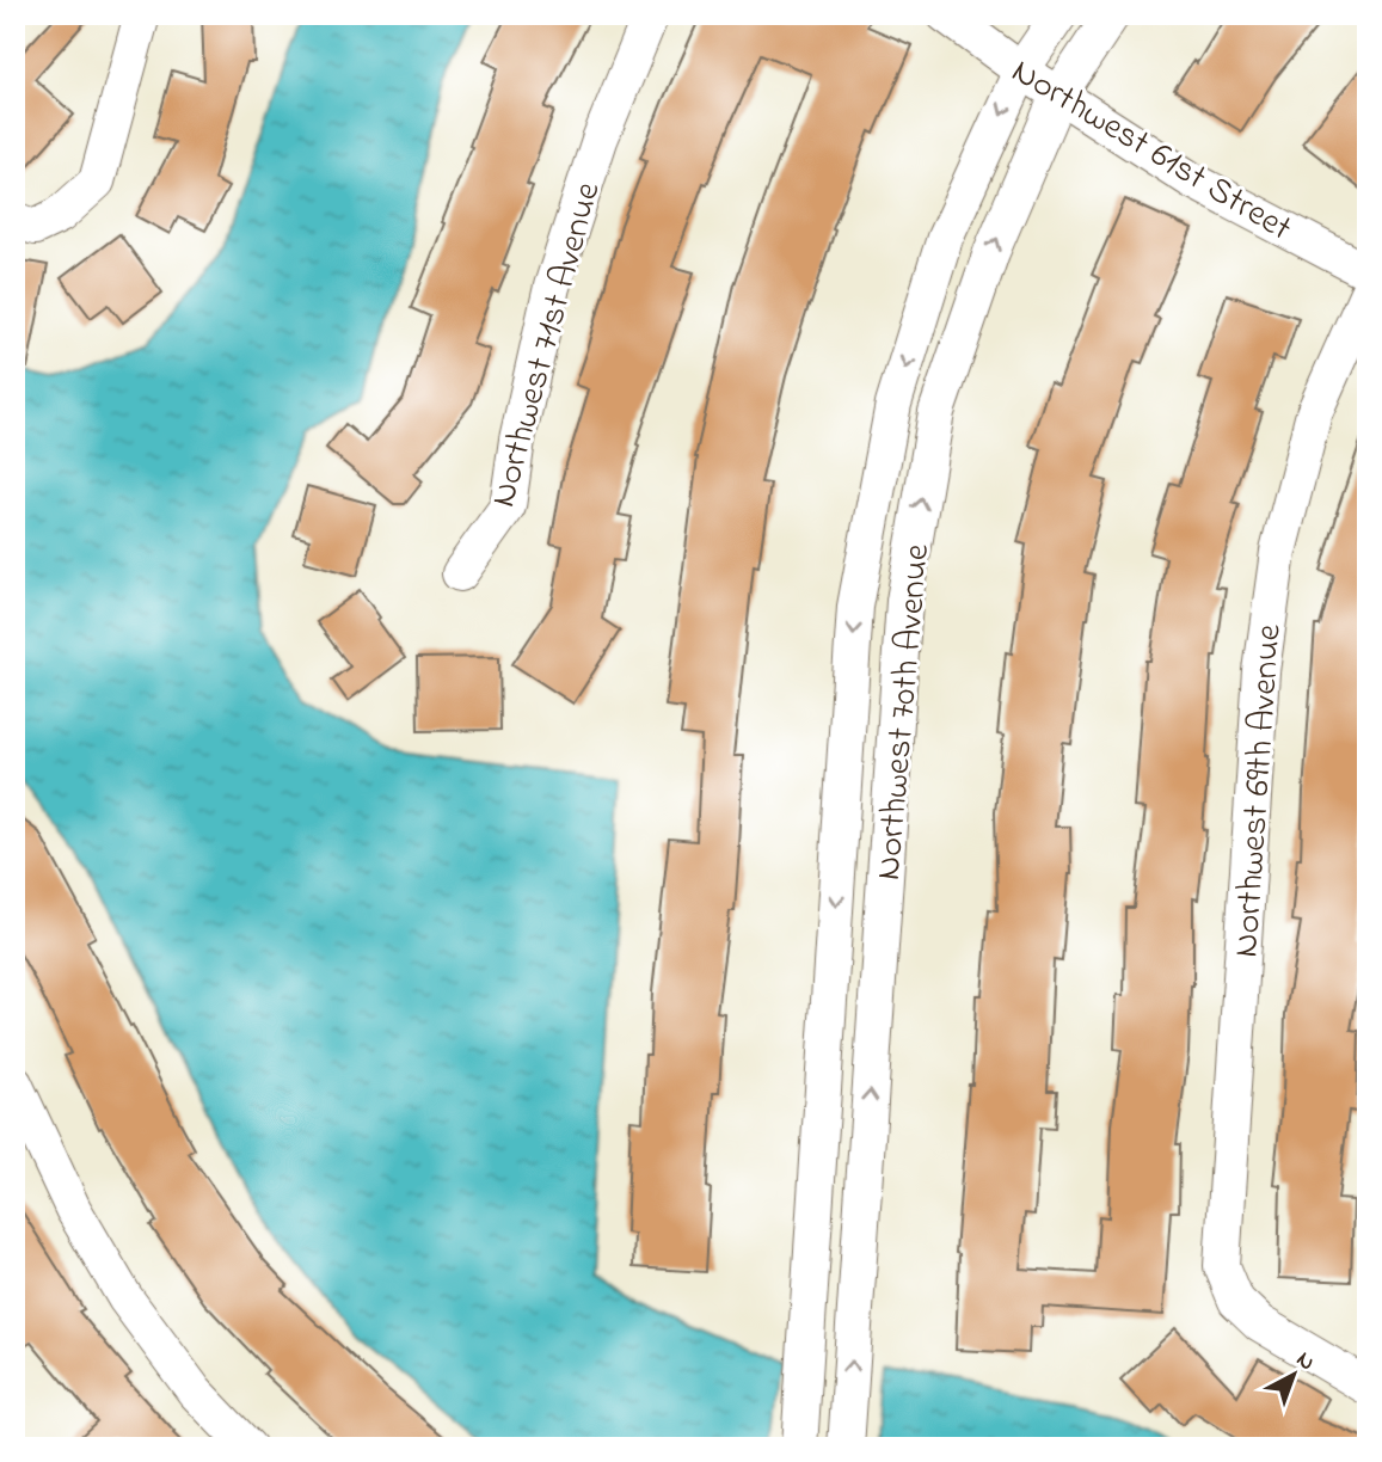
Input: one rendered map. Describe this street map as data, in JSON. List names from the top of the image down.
{
  "streets": {
    "street": [
      "Northwest 61st Street",
      "Northwest 71st Avenue",
      "Northwest 70th Avenue",
      "Northwest 69th Avenue"
    ]
  },
  "crossings": [
    ["Northwest 61st Street", "Northwest 70th Avenue"]
  ],
  "north": "top right"
}
